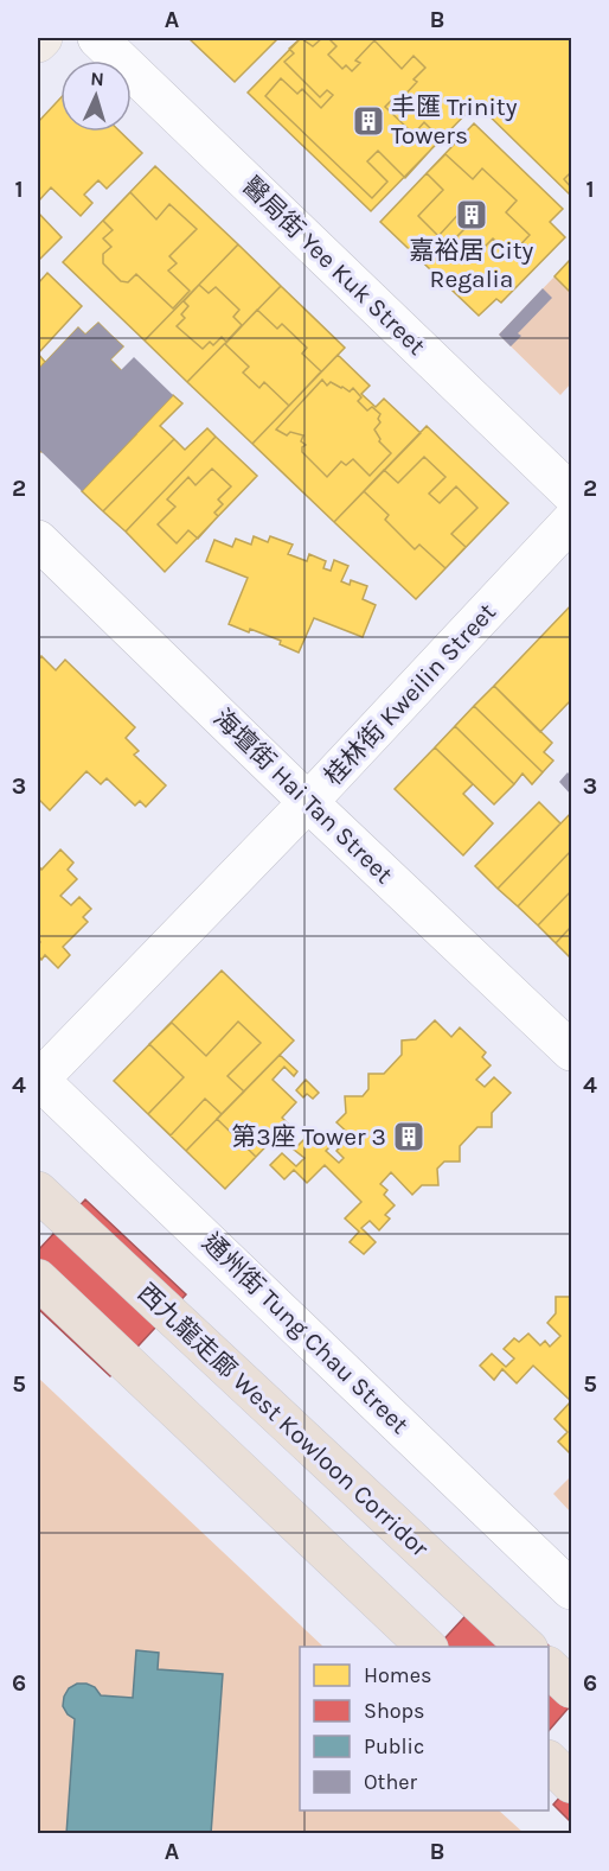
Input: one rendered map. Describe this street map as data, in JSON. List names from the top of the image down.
{
  "streets": {
    "highway": ["西九龍走廊 West Kowloon Corridor"],
    "street": [
      "醫局街 Yee Kuk Street",
      "桂林街 Kweilin Street",
      "海壇街 Hai Tan Street",
      "通州街 Tung Chau Street"
    ]
  },
  "crossings": [
    ["桂林街 Kweilin Street", "海壇街 Hai Tan Street"],
    ["桂林街 Kweilin Street", "通州街 Tung Chau Street"]
  ],
  "places": {
    "building": ["丰匯 Trinity Towers", "嘉裕居 City Regalia", "第3座 Tower 3"]
  },
  "legend": [
    "Homes",
    "Shops",
    "Public",
    "Other"
  ],
  "north": "top",
  "grid": {
    "columns": ["A", "B"],
    "rows": [
      "1",
      "2",
      "3",
      "4",
      "5",
      "6"
    ]
  }
}
